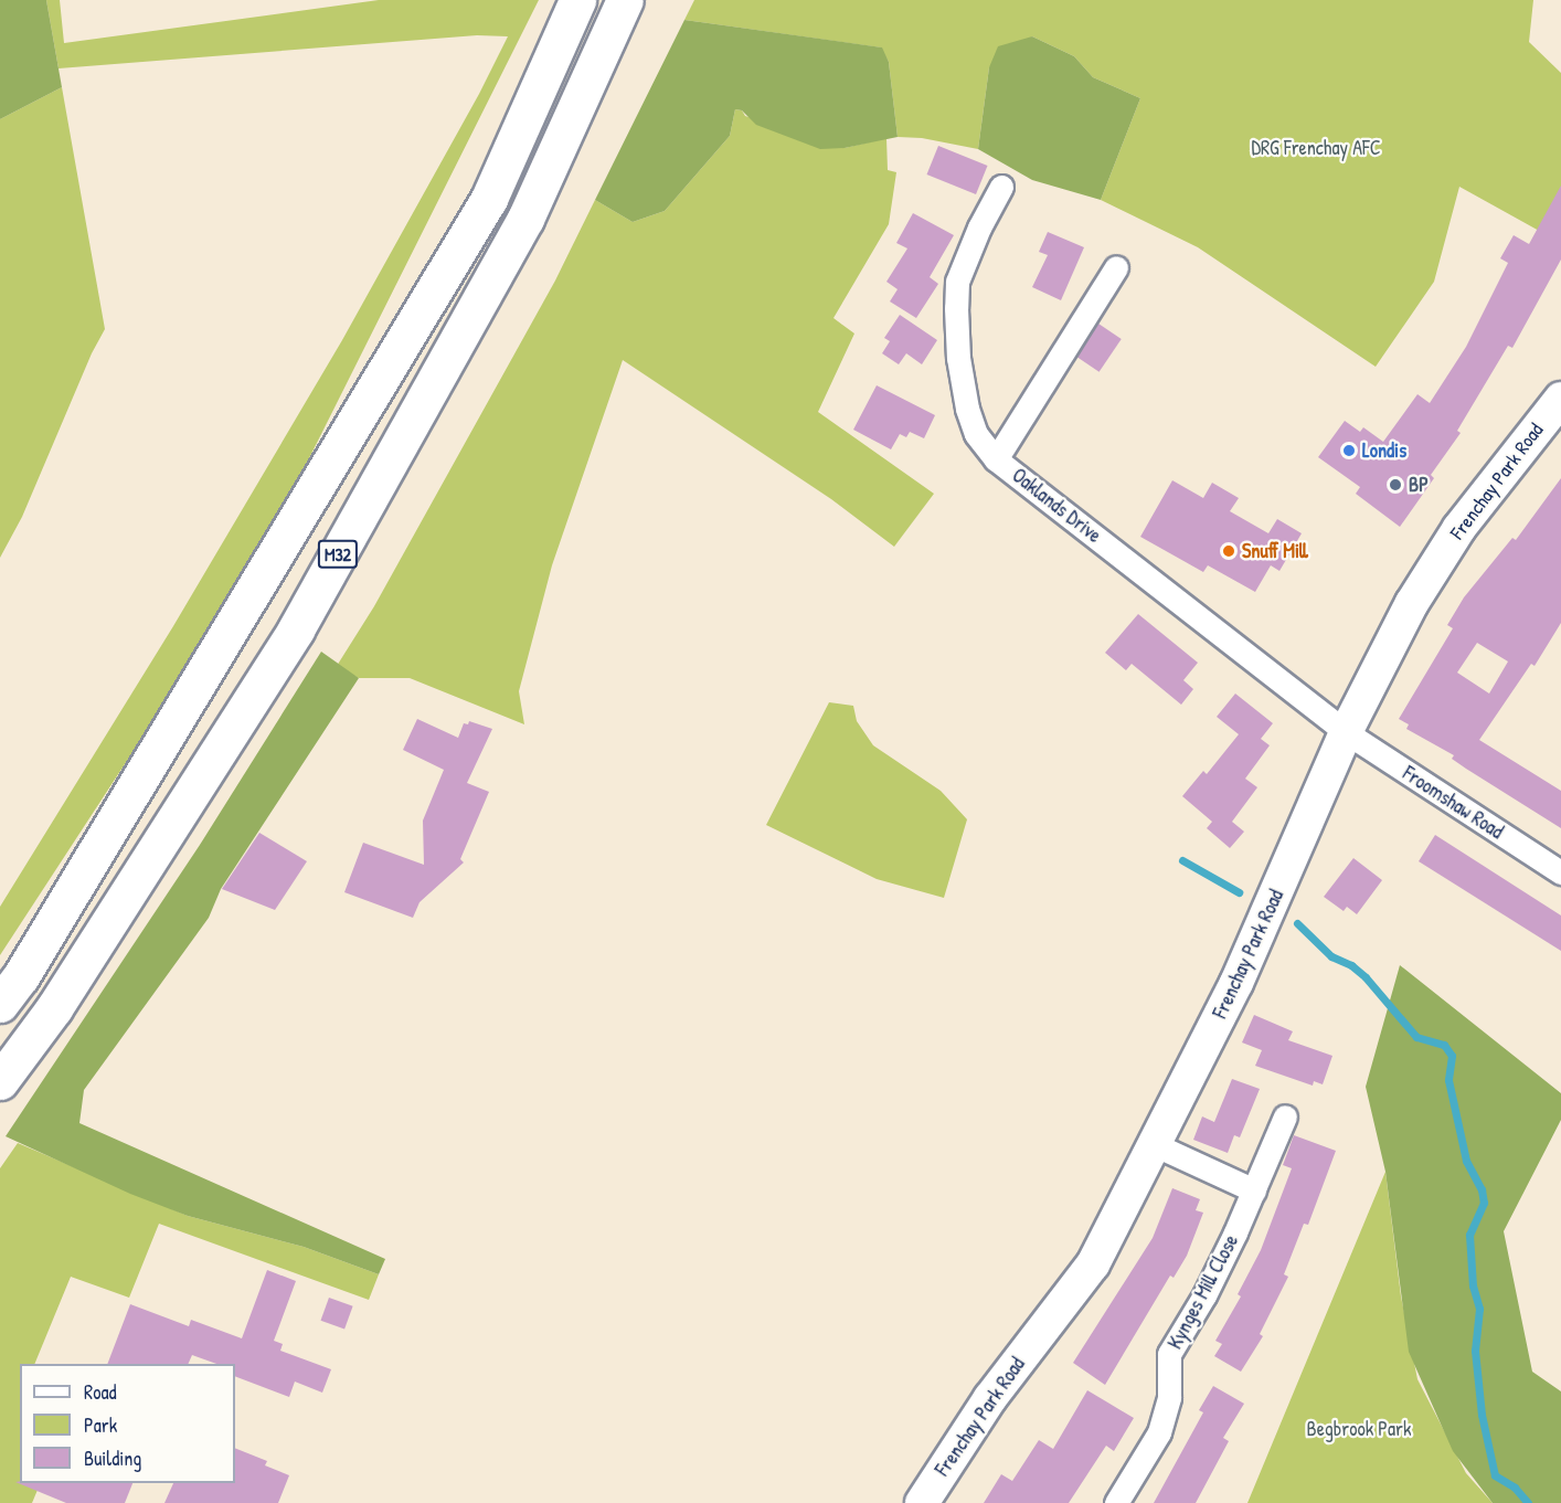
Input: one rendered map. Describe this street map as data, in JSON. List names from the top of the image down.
{
  "streets": {
    "highway": ["M32"],
    "main road": ["Frenchay Park Road"],
    "street": ["Oaklands Drive", "Froomshaw Road", "Kynges Mill Close"]
  },
  "crossings": [
    ["Frenchay Park Road", "Oaklands Drive"],
    ["Frenchay Park Road", "Froomshaw Road"],
    ["Oaklands Drive", "Froomshaw Road"]
  ],
  "parks": ["DRG Frenchay AFC", "Begbrook Park"],
  "places": ["Londis", "BP", "Snuff Mill"],
  "legend": ["Road", "Park", "Building"]
}
